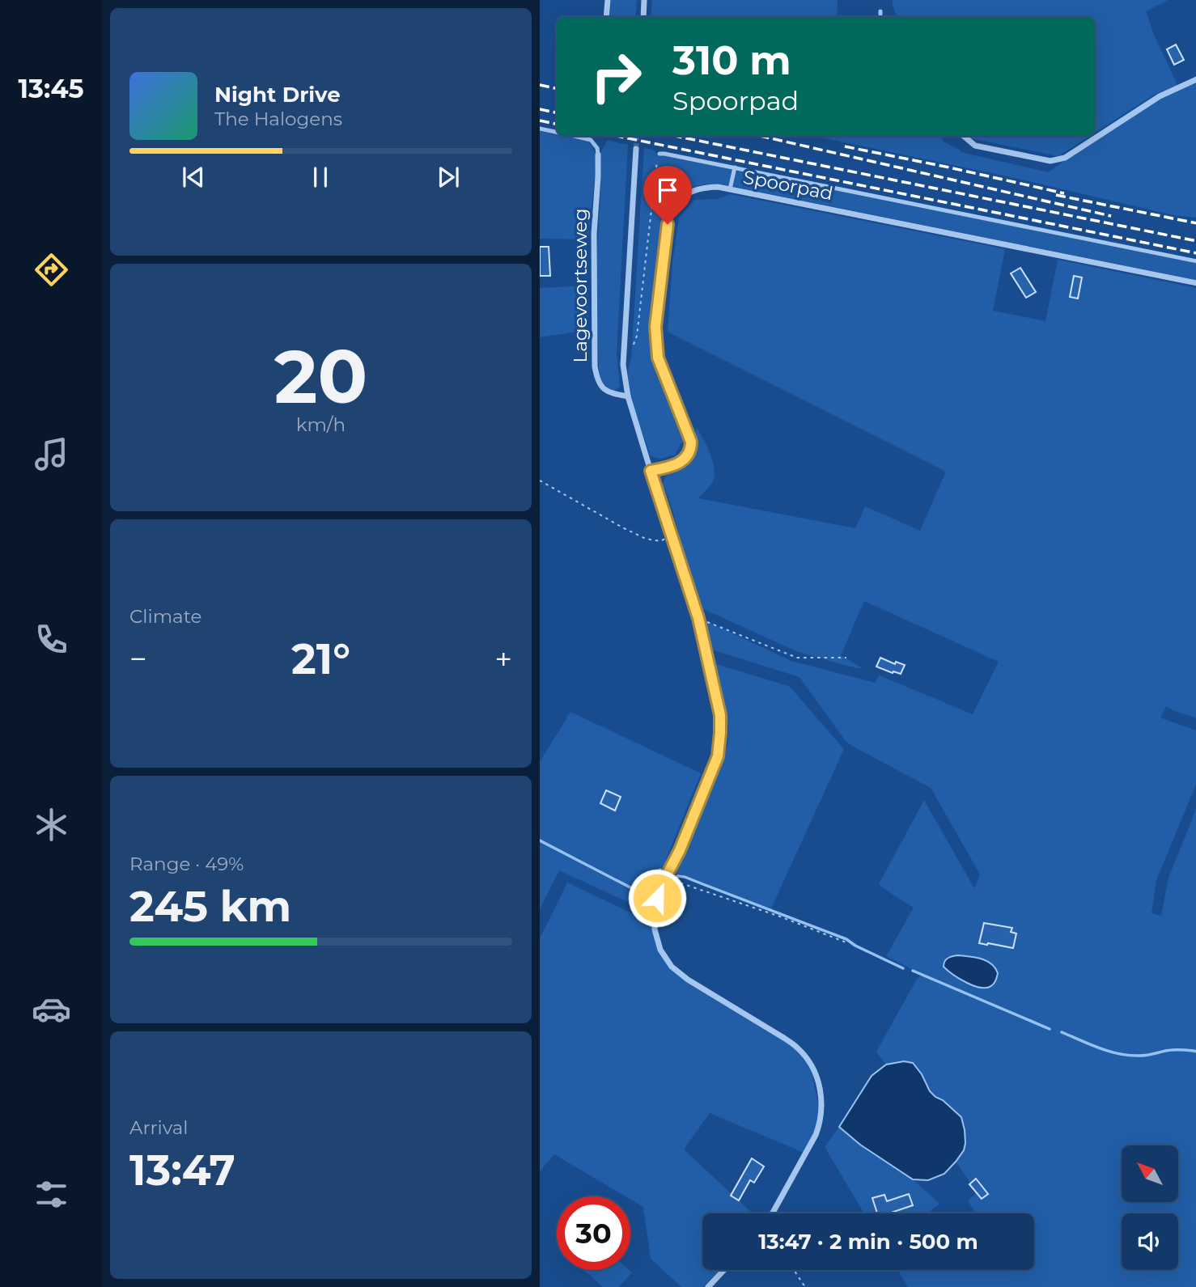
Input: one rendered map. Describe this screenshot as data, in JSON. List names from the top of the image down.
{
  "streets": {
    "street": ["Spoorpad", "Lagevoortseweg"]
  },
  "north": "top left",
  "page": {
    "tabs": "13:45",
    "turn": ["310 m", "Spoorpad"],
    "song": ["Night Drive", "The Halogens"],
    "tile": [
      ["20", "km/h"],
      "Climate",
      ["Range · 49%", "245 km"],
      ["Arrival", "13:47"]
    ],
    "heat": ["−", "21°", "+"],
    "limit": "30",
    "trip": "13:47 · 2 min · 500 m"
  }
}
